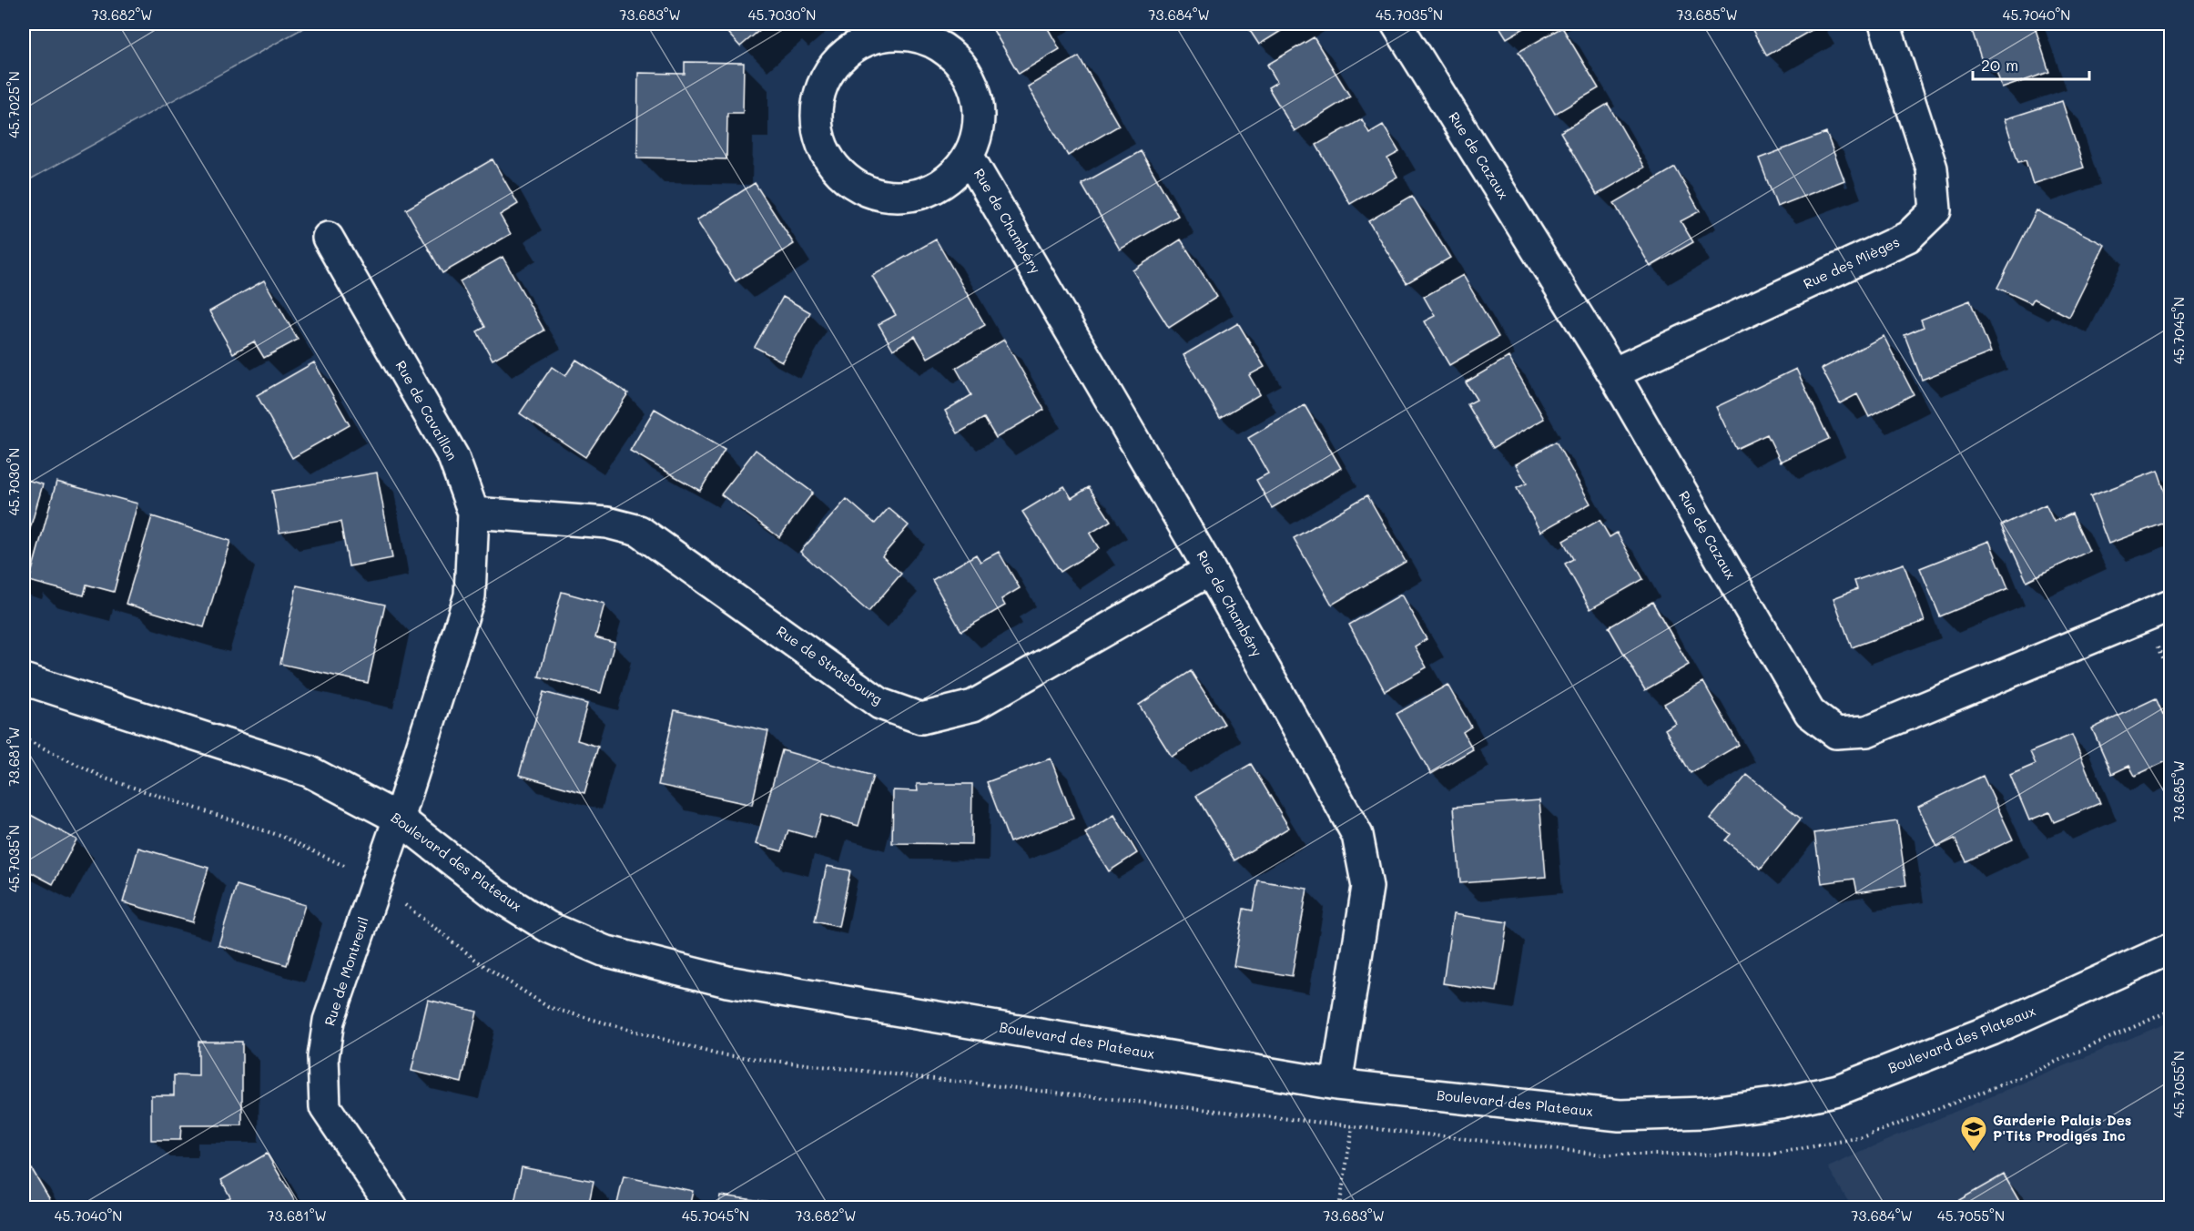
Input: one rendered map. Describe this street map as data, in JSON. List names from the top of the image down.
{
  "streets": {
    "street": [
      "Rue de Cazaux",
      "Rue de Chambéry",
      "Rue des Mièges",
      "Rue de Cavaillon",
      "Rue de Strasbourg",
      "Boulevard des Plateaux",
      "Rue de Montreuil"
    ]
  },
  "crossings": [
    ["Rue de Cazaux", "Rue des Mièges"],
    ["Rue de Chambéry", "Rue de Strasbourg"],
    ["Rue de Chambéry", "Boulevard des Plateaux"],
    ["Rue de Cavaillon", "Rue de Strasbourg"],
    ["Rue de Cavaillon", "Boulevard des Plateaux"],
    ["Rue de Cavaillon", "Rue de Montreuil"],
    ["Boulevard des Plateaux", "Rue de Montreuil"]
  ],
  "places": {
    "school or university": ["Garderie Palais Des P'Tits Prodiges Inc"]
  },
  "scale_bar": "20 m",
  "coordinates": [
    "73.682°W",
    "73.683°W",
    "45.7030°N",
    "73.684°W",
    "45.7035°N",
    "73.685°W",
    "45.7040°N",
    "45.7025°N",
    "45.7045°N",
    "73.681°W",
    "45.7055°N"
  ]
}
